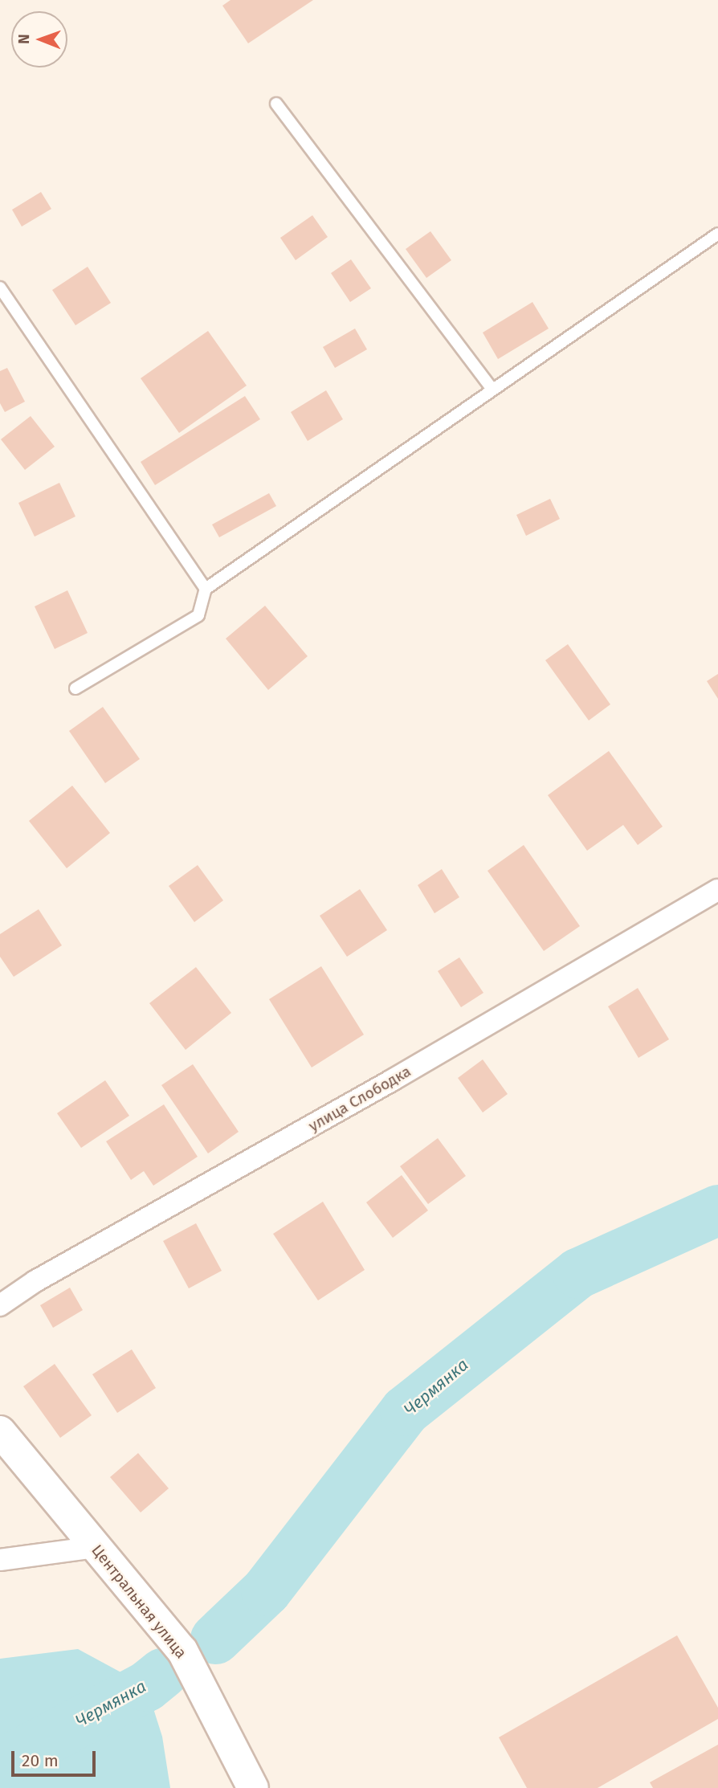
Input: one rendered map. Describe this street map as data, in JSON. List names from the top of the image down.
{
  "streets": {
    "street": ["улица Слободка", "Центральная улица"]
  },
  "water": ["Чермянка"],
  "scale_bar": "20 m",
  "north": "left"
}
